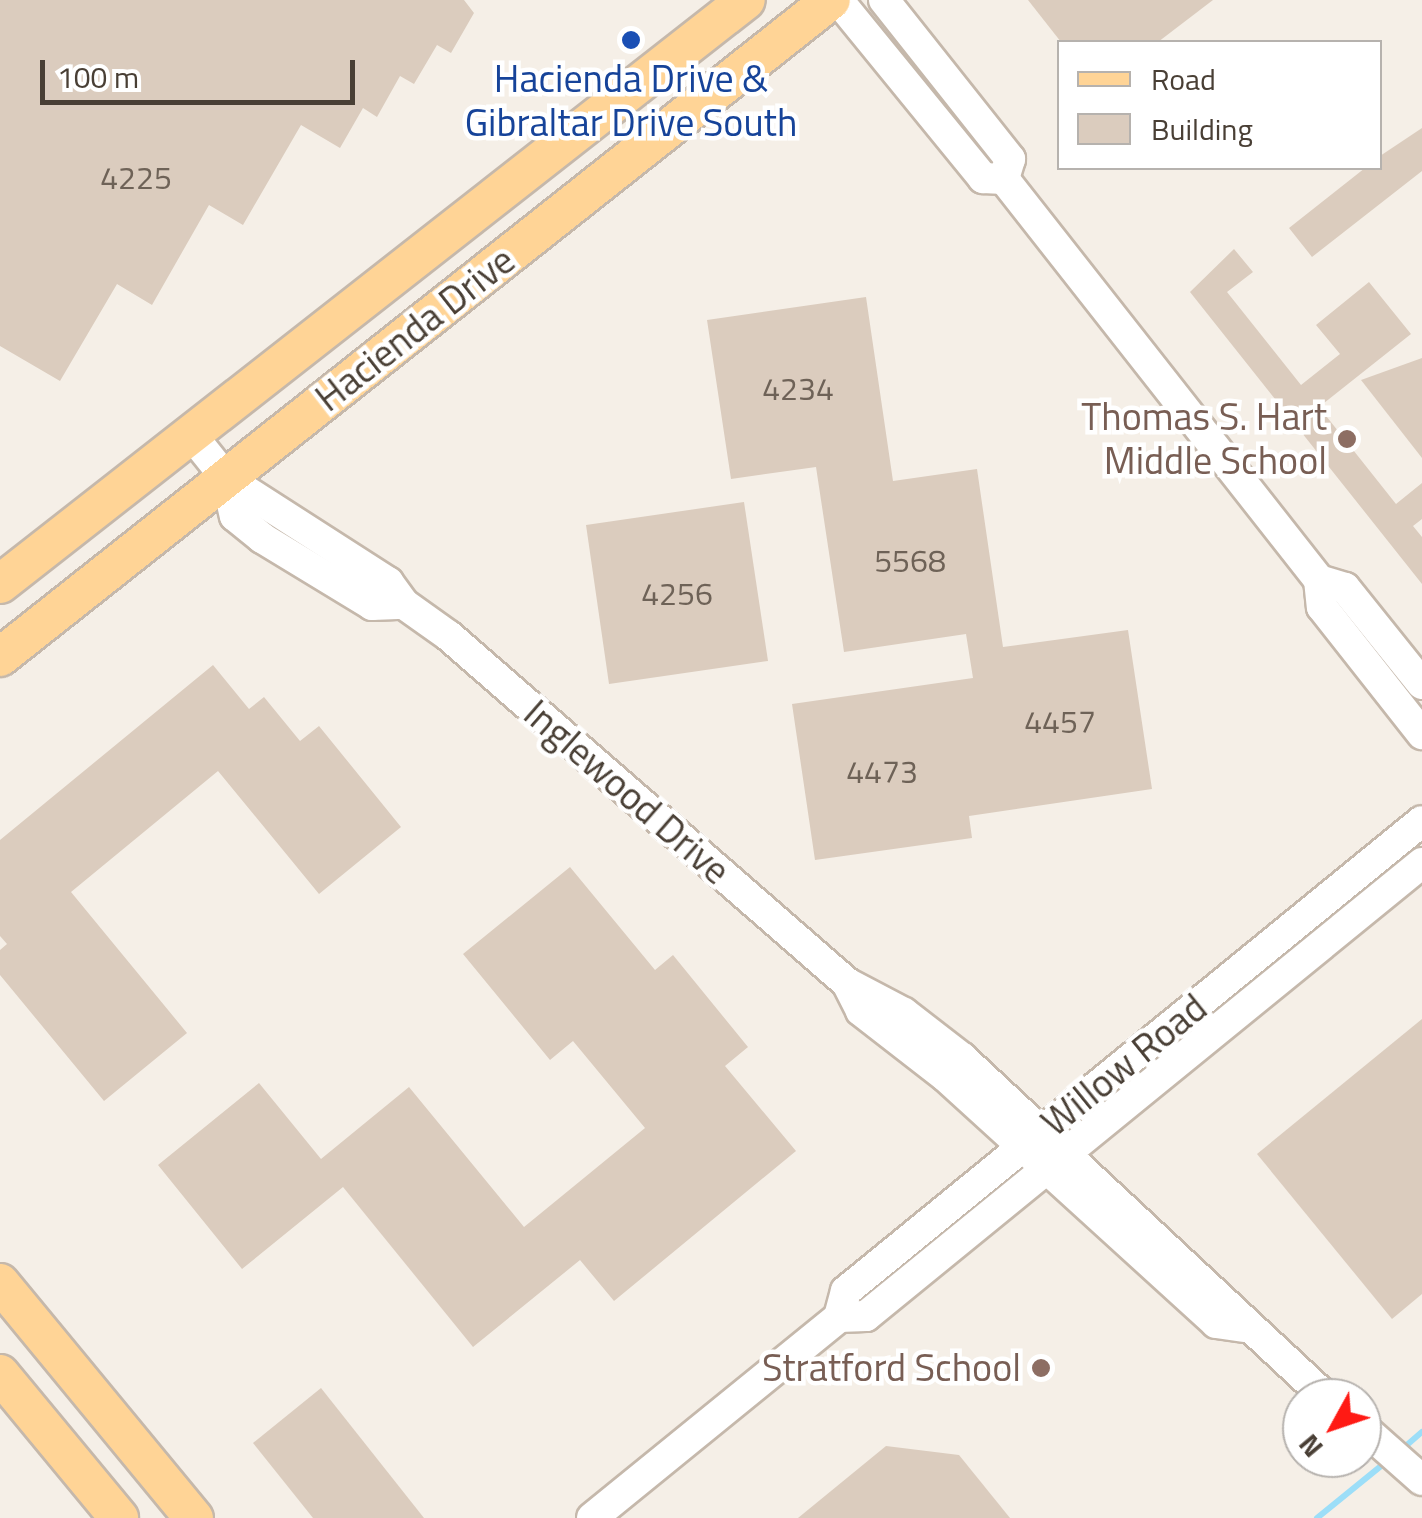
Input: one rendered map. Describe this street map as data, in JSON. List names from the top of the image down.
{
  "streets": {
    "main road": ["Hacienda Drive"],
    "street": ["Inglewood Drive", "Willow Road"]
  },
  "crossings": [
    ["Hacienda Drive", "Inglewood Drive"],
    ["Inglewood Drive", "Willow Road"]
  ],
  "places": ["Hacienda Drive & Gibraltar Drive South", "Thomas S. Hart Middle School", "Stratford School"],
  "house_numbers": [
    "4225",
    "4234",
    "5568",
    "4256",
    "4457",
    "4473"
  ],
  "legend": ["Road", "Building"],
  "scale_bar": "100 m",
  "north": "bottom left"
}
